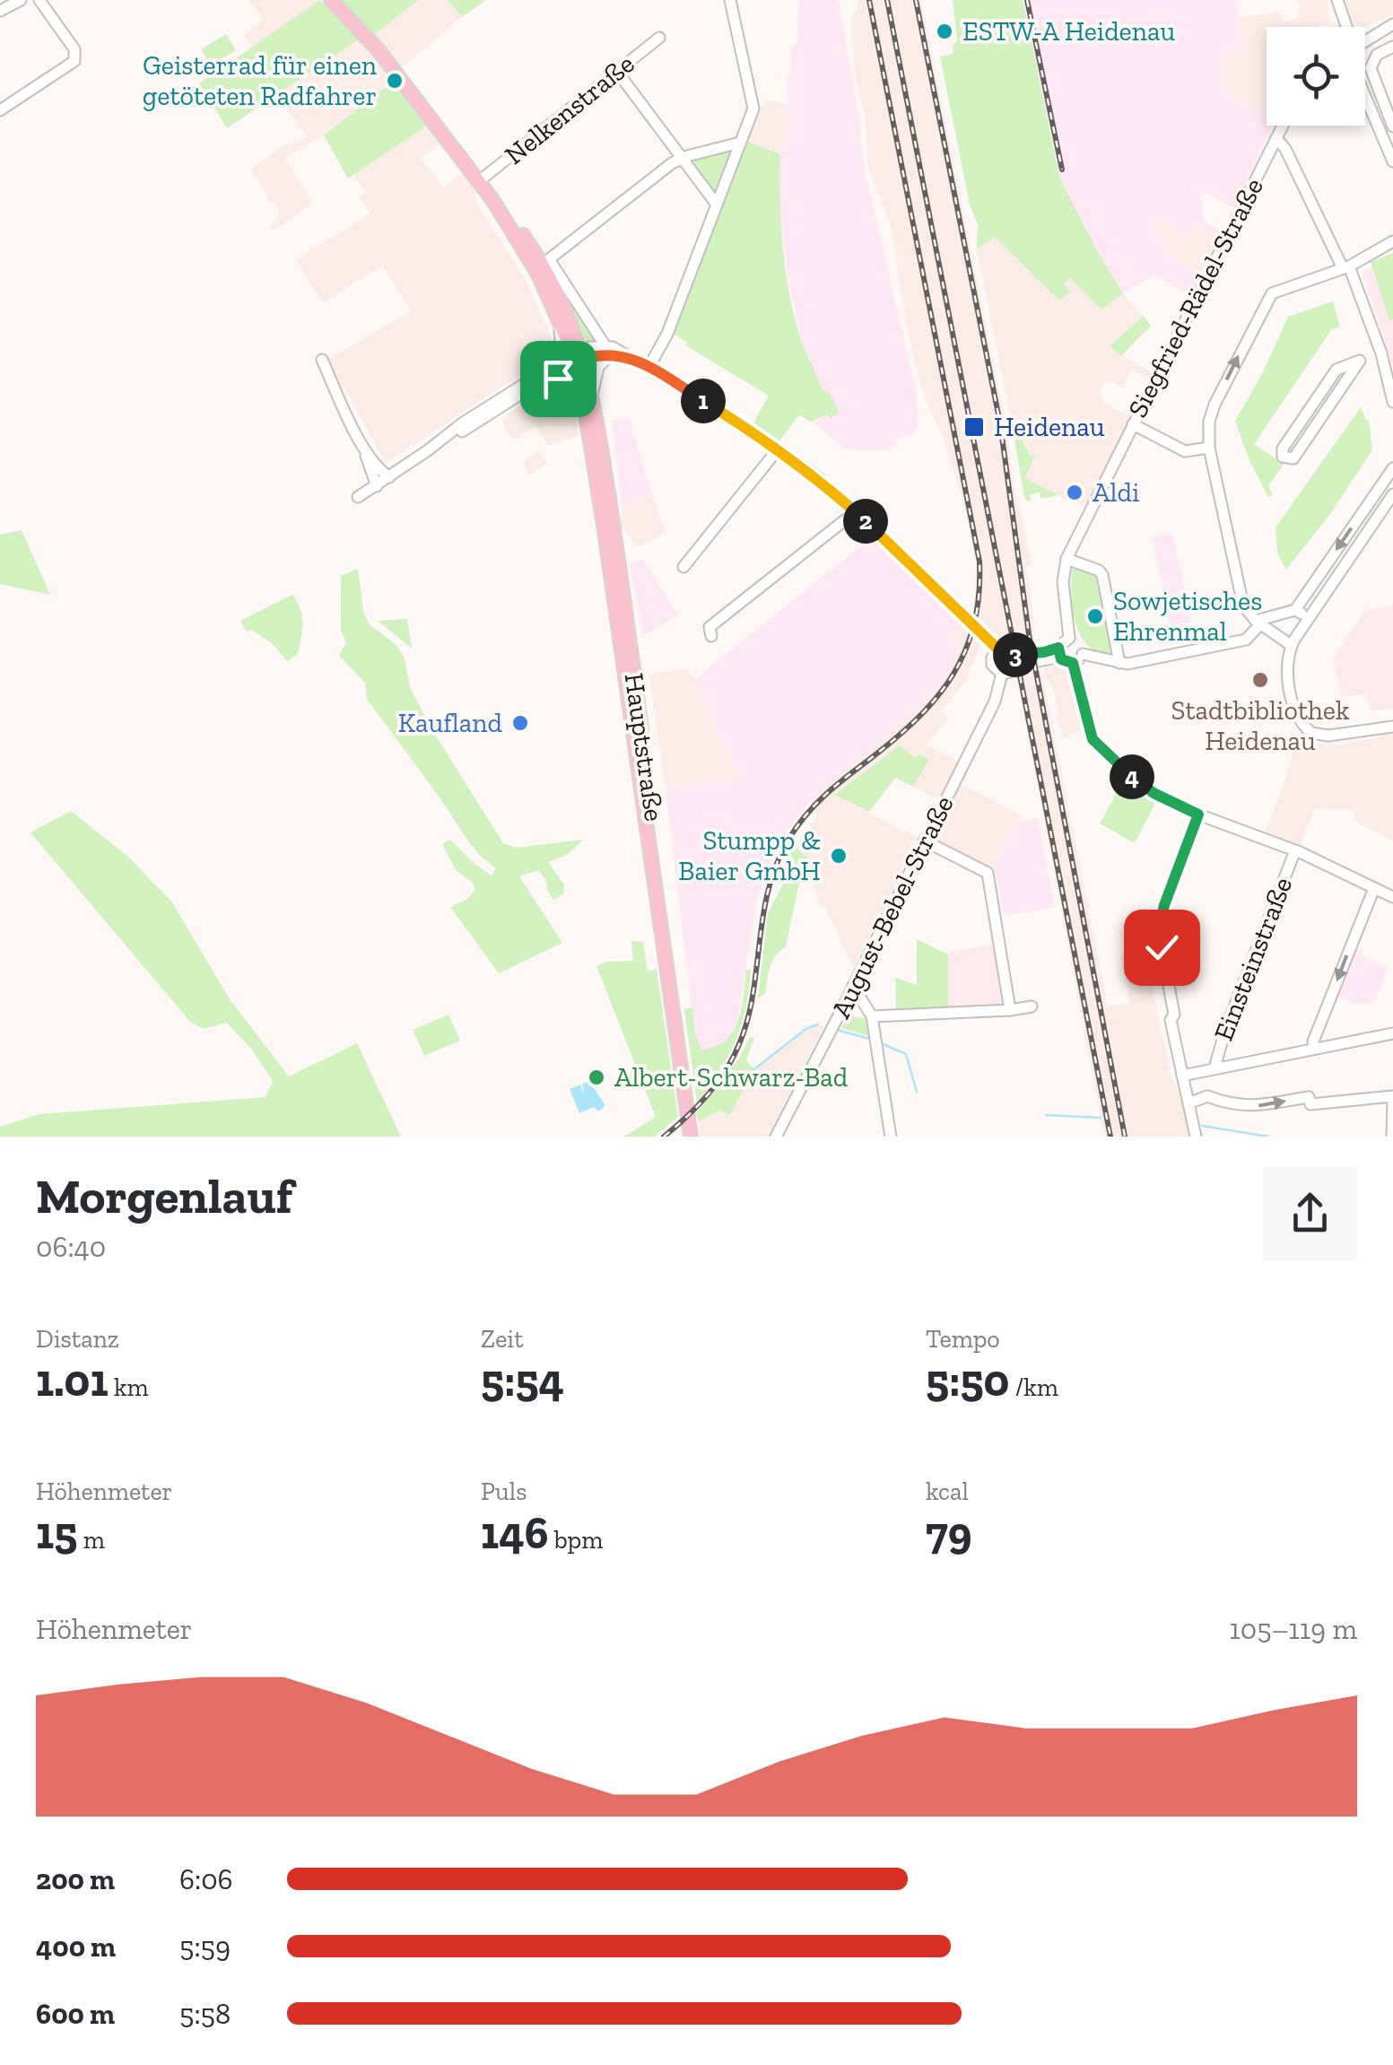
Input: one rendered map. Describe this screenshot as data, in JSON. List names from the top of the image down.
{
  "streets": {
    "main road": ["Hauptstraße"],
    "street": [
      "Nelkenstraße",
      "Siegfried-Rädel-Straße",
      "August-Bebel-Straße",
      "Einsteinstraße"
    ]
  },
  "places": {
    "other": [
      "ESTW-A Heidenau",
      "Geisterrad für einen getöteten Radfahrer",
      "Aldi",
      "Sowjetisches Ehrenmal",
      "Stadtbibliothek Heidenau",
      "Kaufland",
      "Stumpp & Baier GmbH",
      "Albert-Schwarz-Bad"
    ],
    "transit": ["Heidenau"]
  },
  "page": {
    "pins": [
      "1",
      "2",
      "3",
      "4"
    ],
    "heading": ["Morgenlauf", "06:40"],
    "stats": [
      ["Distanz", "1.01 km"],
      ["Zeit", "5:54"],
      ["Tempo", "5:50 /km"],
      ["Höhenmeter", "15 m"],
      ["Puls", "146 bpm"],
      ["kcal", "79"]
    ],
    "chart": ["Höhenmeter", "105–119 m"],
    "list": [
      {
        "name": "200 m",
        "note": "6:06"
      },
      {
        "name": "400 m",
        "note": "5:59"
      },
      {
        "name": "600 m",
        "note": "5:58"
      }
    ]
  }
}
